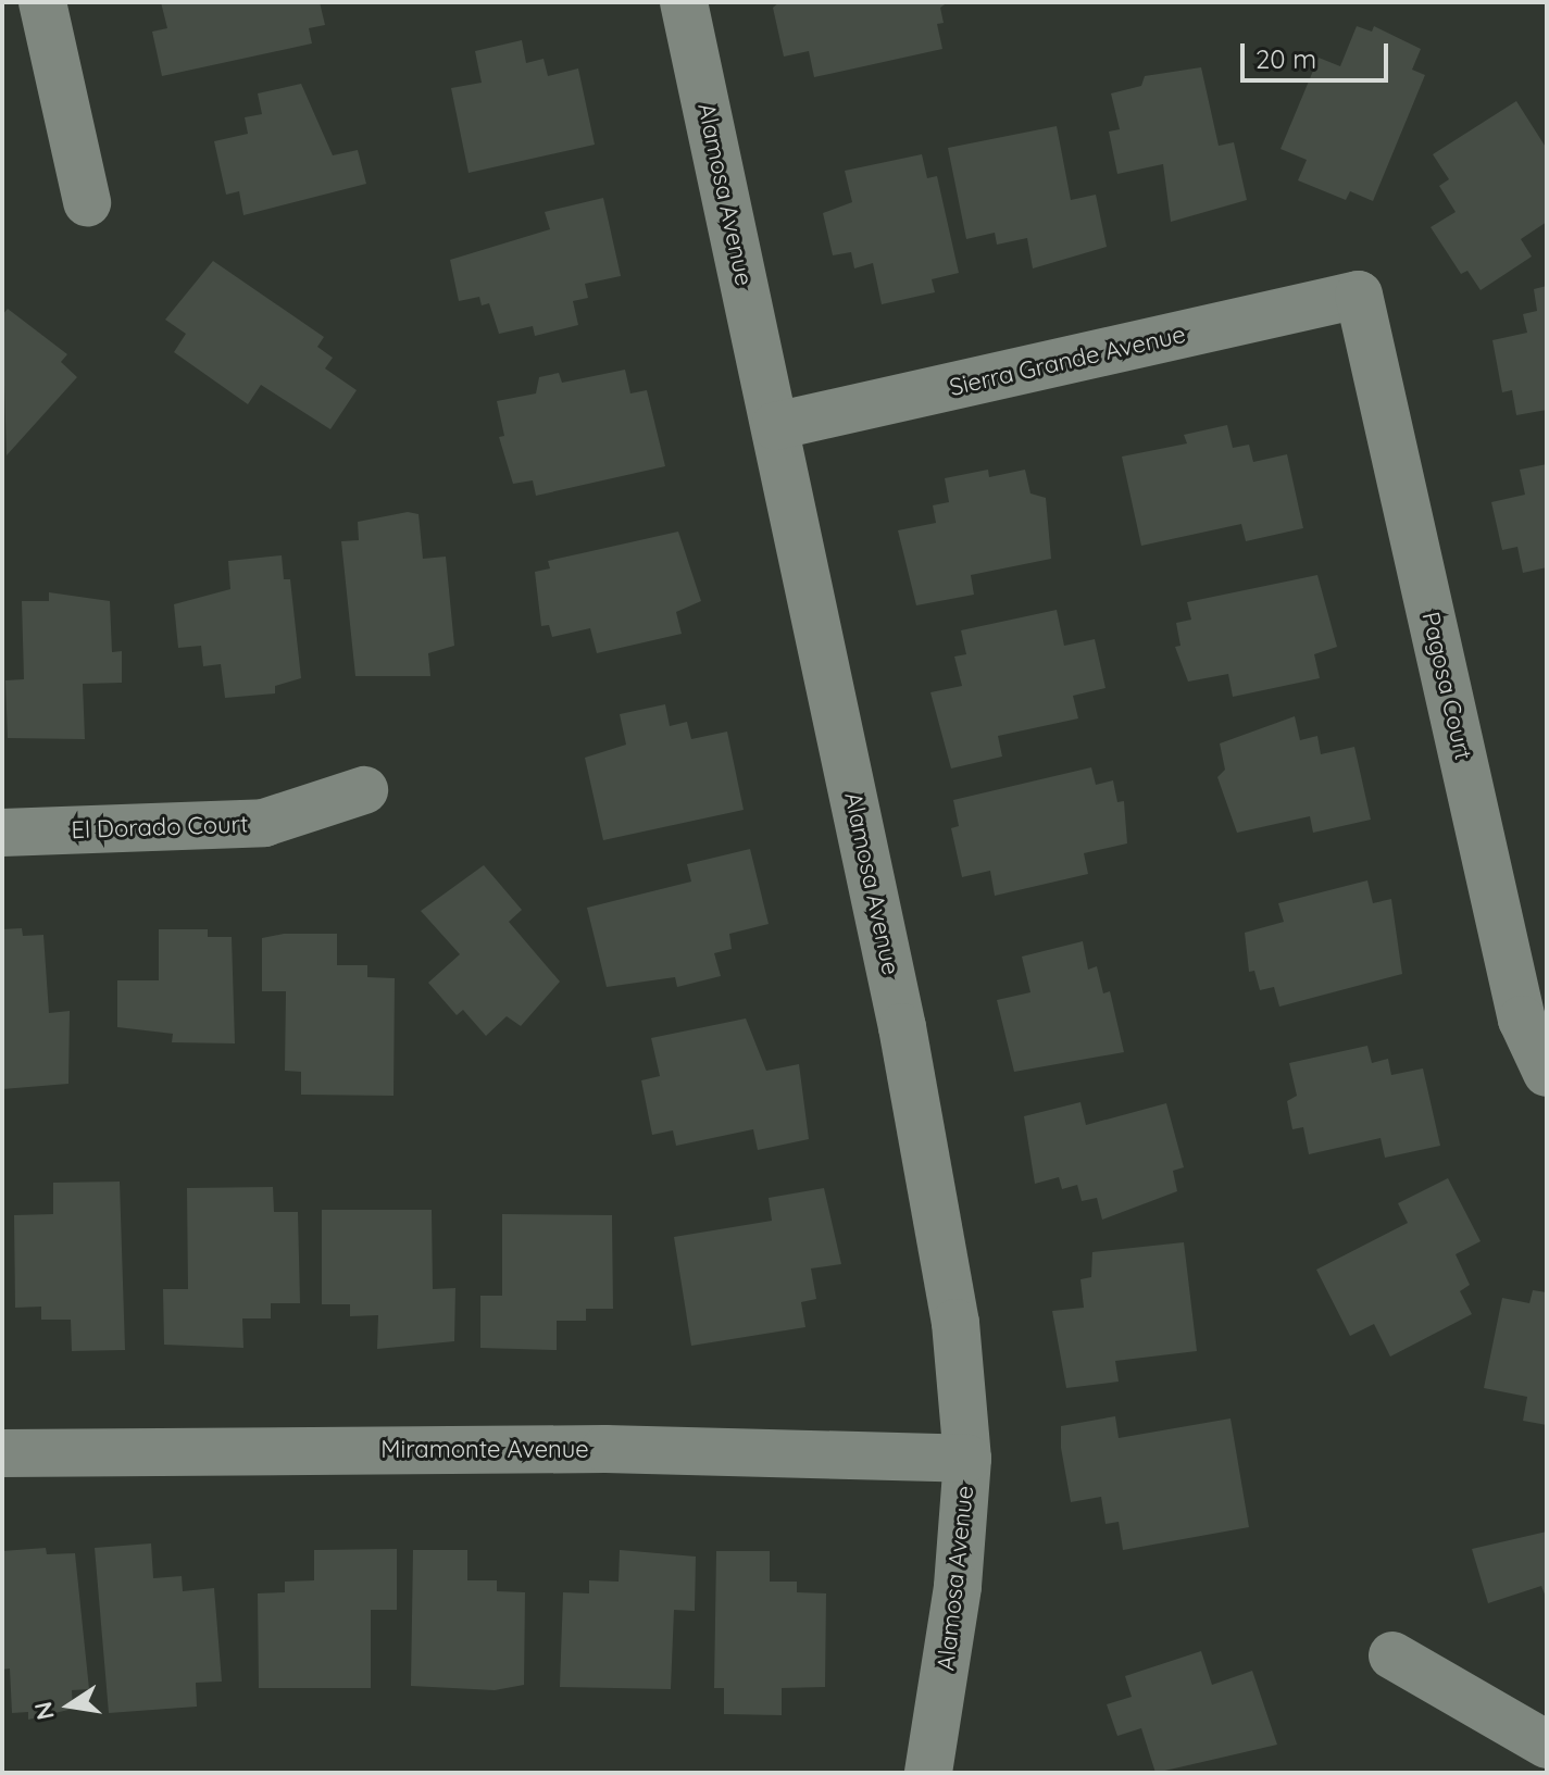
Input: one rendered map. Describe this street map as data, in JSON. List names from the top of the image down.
{
  "streets": {
    "street": [
      "Alamosa Avenue",
      "Sierra Grande Avenue",
      "Pagosa Court",
      "El Dorado Court",
      "Miramonte Avenue"
    ]
  },
  "crossings": [
    ["Alamosa Avenue", "Sierra Grande Avenue"],
    ["Alamosa Avenue", "Miramonte Avenue"],
    ["Sierra Grande Avenue", "Pagosa Court"]
  ],
  "scale_bar": "20 m",
  "north": "left"
}
